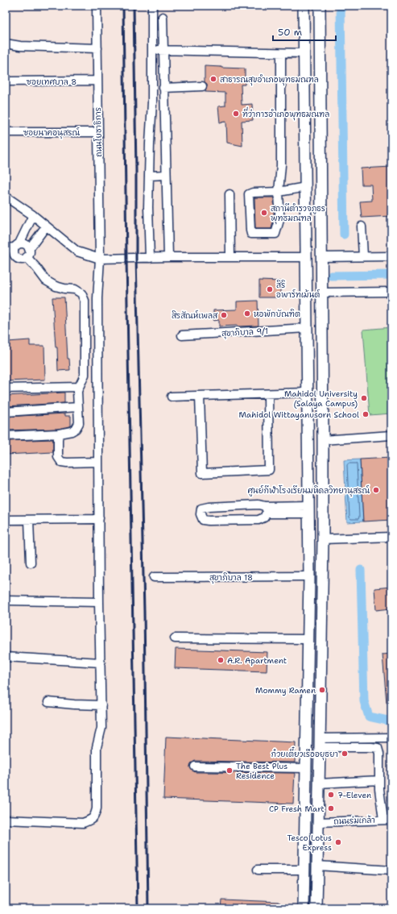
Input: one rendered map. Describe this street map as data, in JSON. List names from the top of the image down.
{
  "streets": {
    "street": [
      "ซอยเทศบาล 8",
      "ซอยนาคอนุสรณ์",
      "ถนนโยธาธิการ",
      "สุขาภิบาล 9/1",
      "สุขาภิบาล 18",
      "ถนนร่มเกล้า"
    ]
  },
  "crossings": [
    ["ซอยเทศบาล 8", "ถนนโยธาธิการ"],
    ["ซอยนาคอนุสรณ์", "ถนนโยธาธิการ"]
  ],
  "places": [
    "สาธารณสุขอำเภอพุทธมณฑล",
    "ที่ว่าการอำเภอพุทธมณฑล",
    "สถานีตำรวจภูธร พุทธมณฑล",
    "สิริ อพาร์ทเม้นต์",
    "หอพักบัณฑิต",
    "สิรสัณห์เพลส",
    "Mahidol University (Salaya Campus)",
    "Mahidol Wittayanusorn School",
    "ศูนย์กีฬาโรงเรียนมหิดลวิทยานุสรณ์",
    "A.R. Apartment",
    "Mommy Ramen",
    "ก๋วยเตี๋ยวเรืออยุธยา",
    "The Best Plus Residence",
    "7-Eleven",
    "CP Fresh Mart",
    "Tesco Lotus Express"
  ],
  "scale_bar": "50 m"
}
